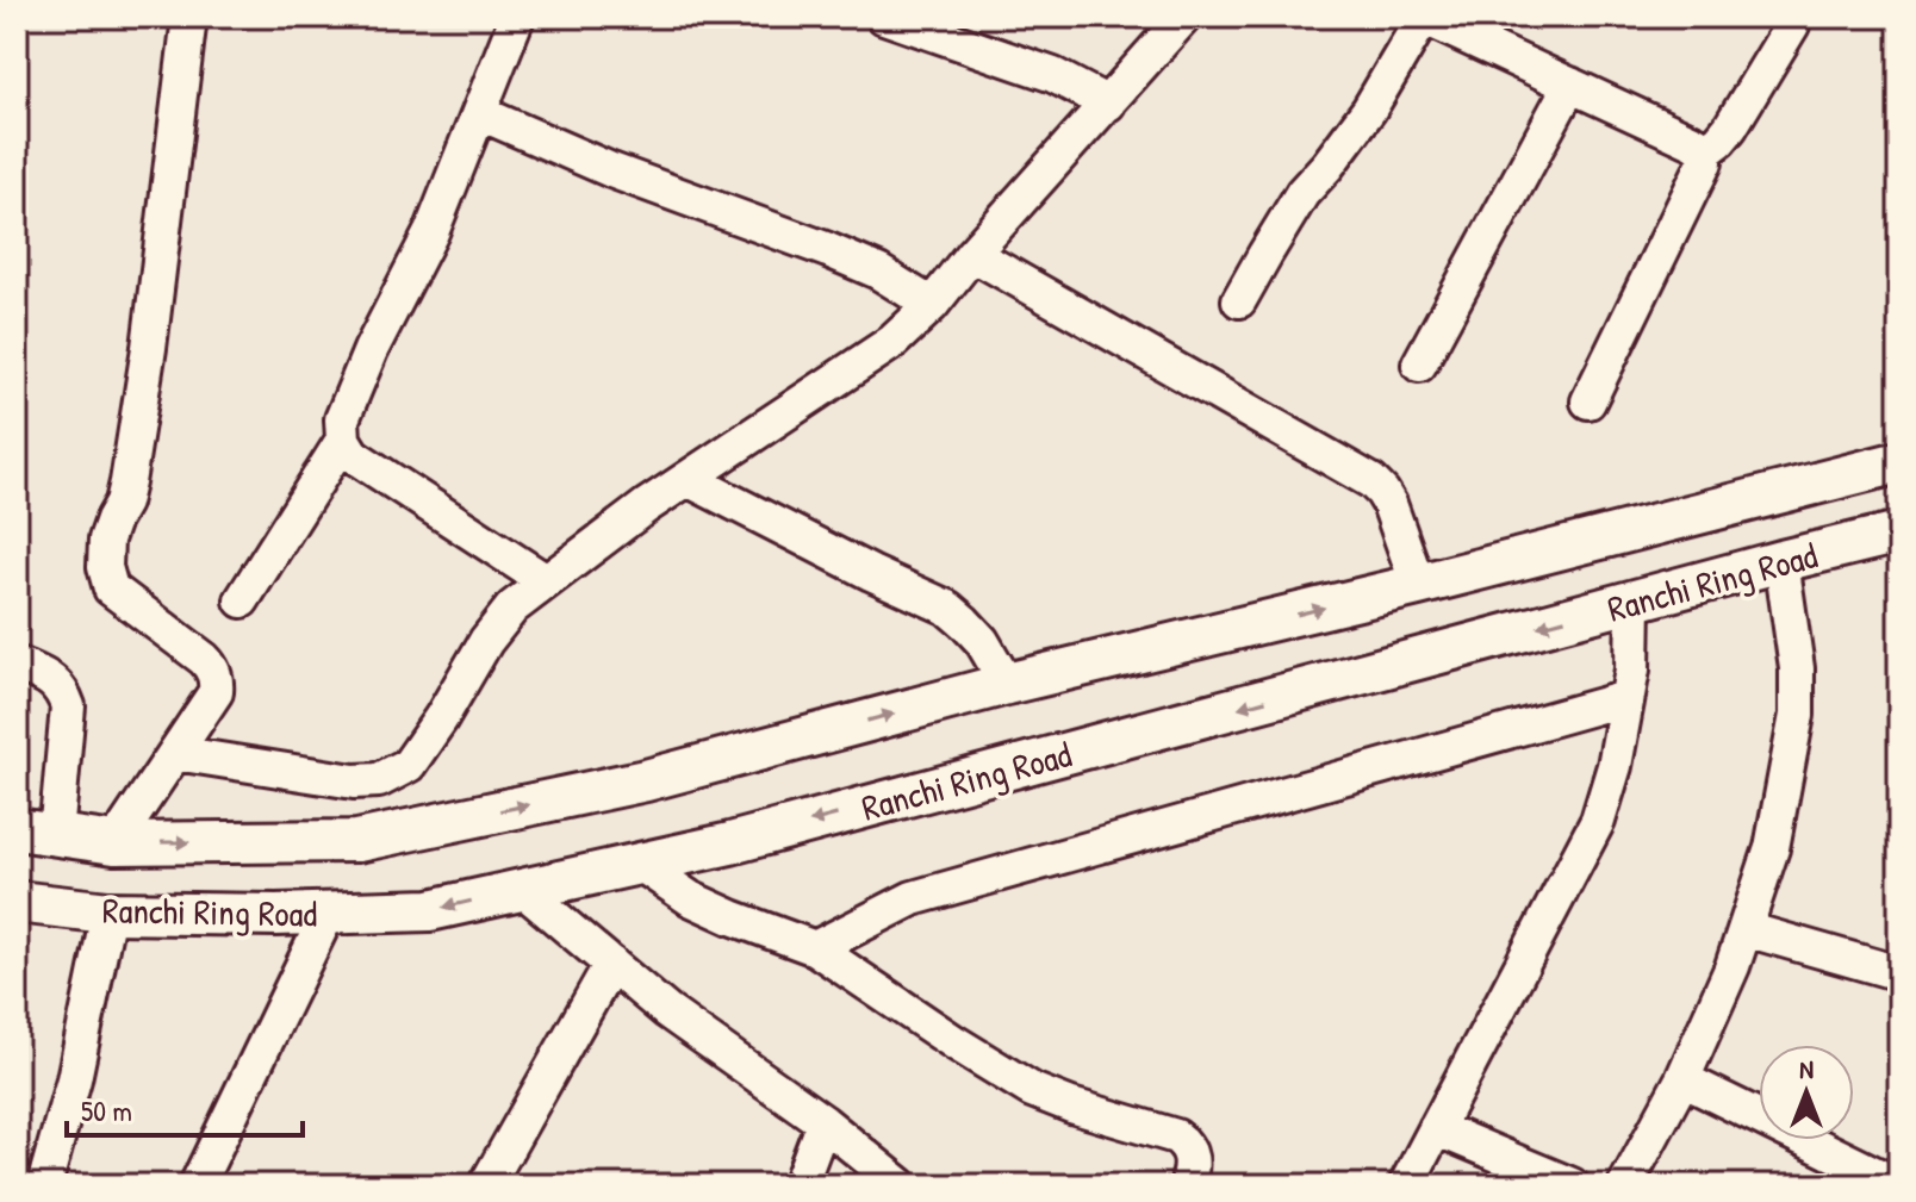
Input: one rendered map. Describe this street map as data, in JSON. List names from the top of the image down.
{
  "streets": {
    "main road": ["Ranchi Ring Road"]
  },
  "scale_bar": "50 m",
  "north": "top"
}
